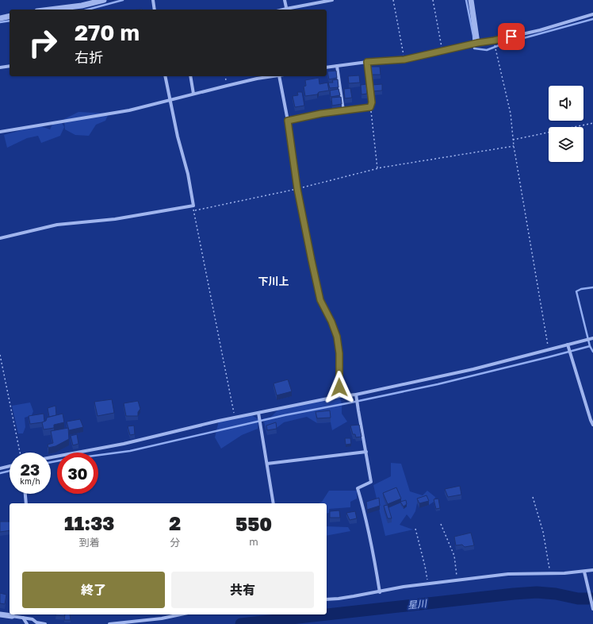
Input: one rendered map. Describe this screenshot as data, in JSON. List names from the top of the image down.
{
  "districts": ["下川上"],
  "water": ["星川"],
  "page": {
    "turn": ["270 m", "右折"],
    "speed": "23 km/h",
    "limit": "30",
    "eta": [
      "11:33",
      "到着",
      "2",
      "分",
      "550",
      "m"
    ],
    "buttons": ["終了", "共有"]
  }
}
